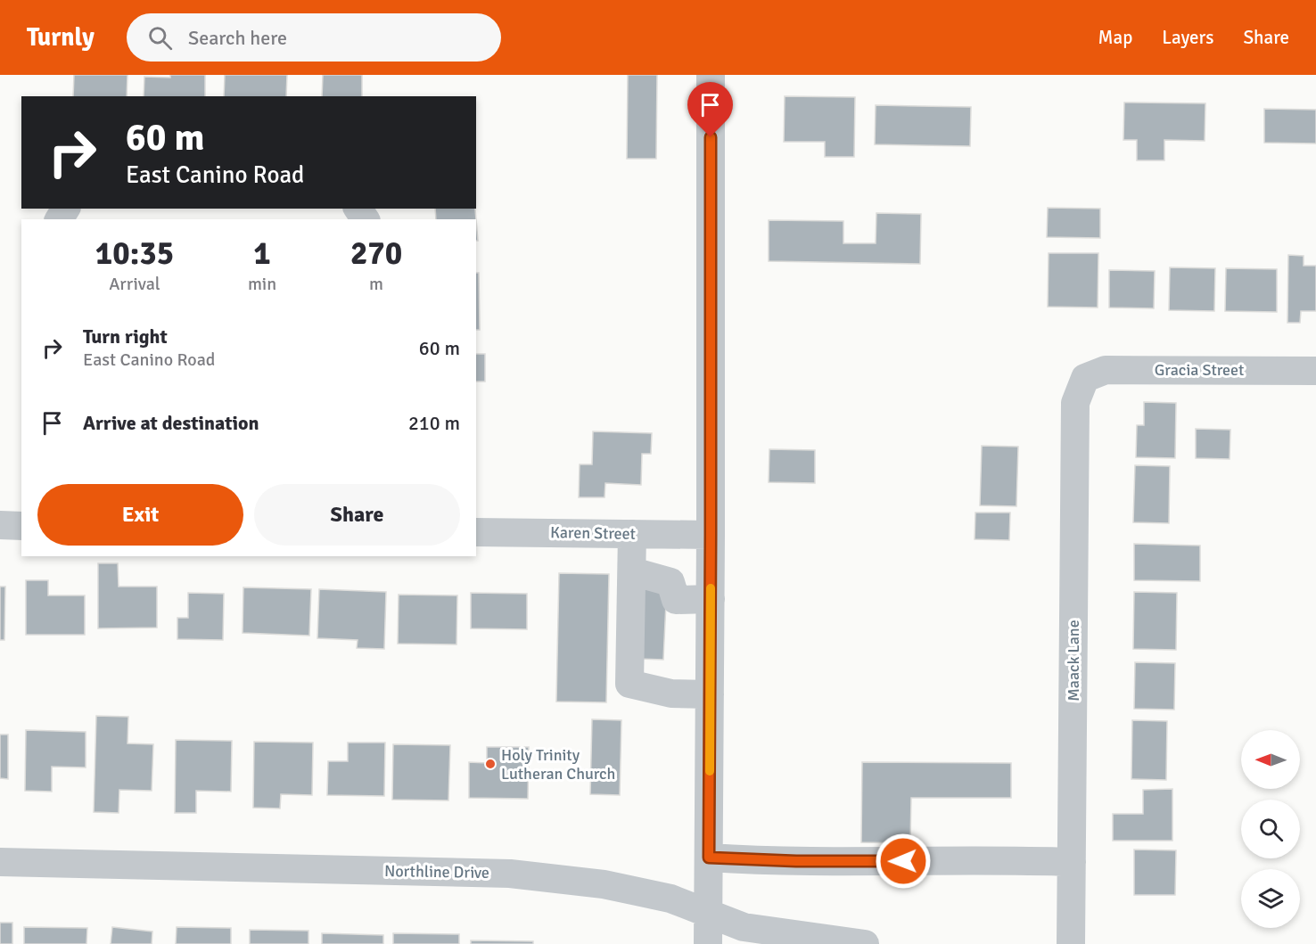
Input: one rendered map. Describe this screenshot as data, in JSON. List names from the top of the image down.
{
  "streets": {
    "street": [
      "Gracia Street",
      "Karen Street",
      "Maack Lane",
      "Northline Drive"
    ]
  },
  "crossings": [
    ["Gracia Street", "Maack Lane"]
  ],
  "places": ["Holy Trinity Lutheran Church"],
  "north": "left",
  "page": {
    "header": "Turnly",
    "search": "Search here",
    "nav": ["Map", "Layers", "Share"],
    "turn": ["60 m", "East Canino Road"],
    "eta": [
      "10:35",
      "Arrival",
      "1",
      "min",
      "270",
      "m"
    ],
    "list": [
      {
        "name": "Turn right",
        "note": "East Canino Road",
        "value": "60 m"
      },
      {
        "name": "Arrive at destination",
        "value": "210 m"
      }
    ],
    "buttons": ["Exit", "Share"]
  }
}
